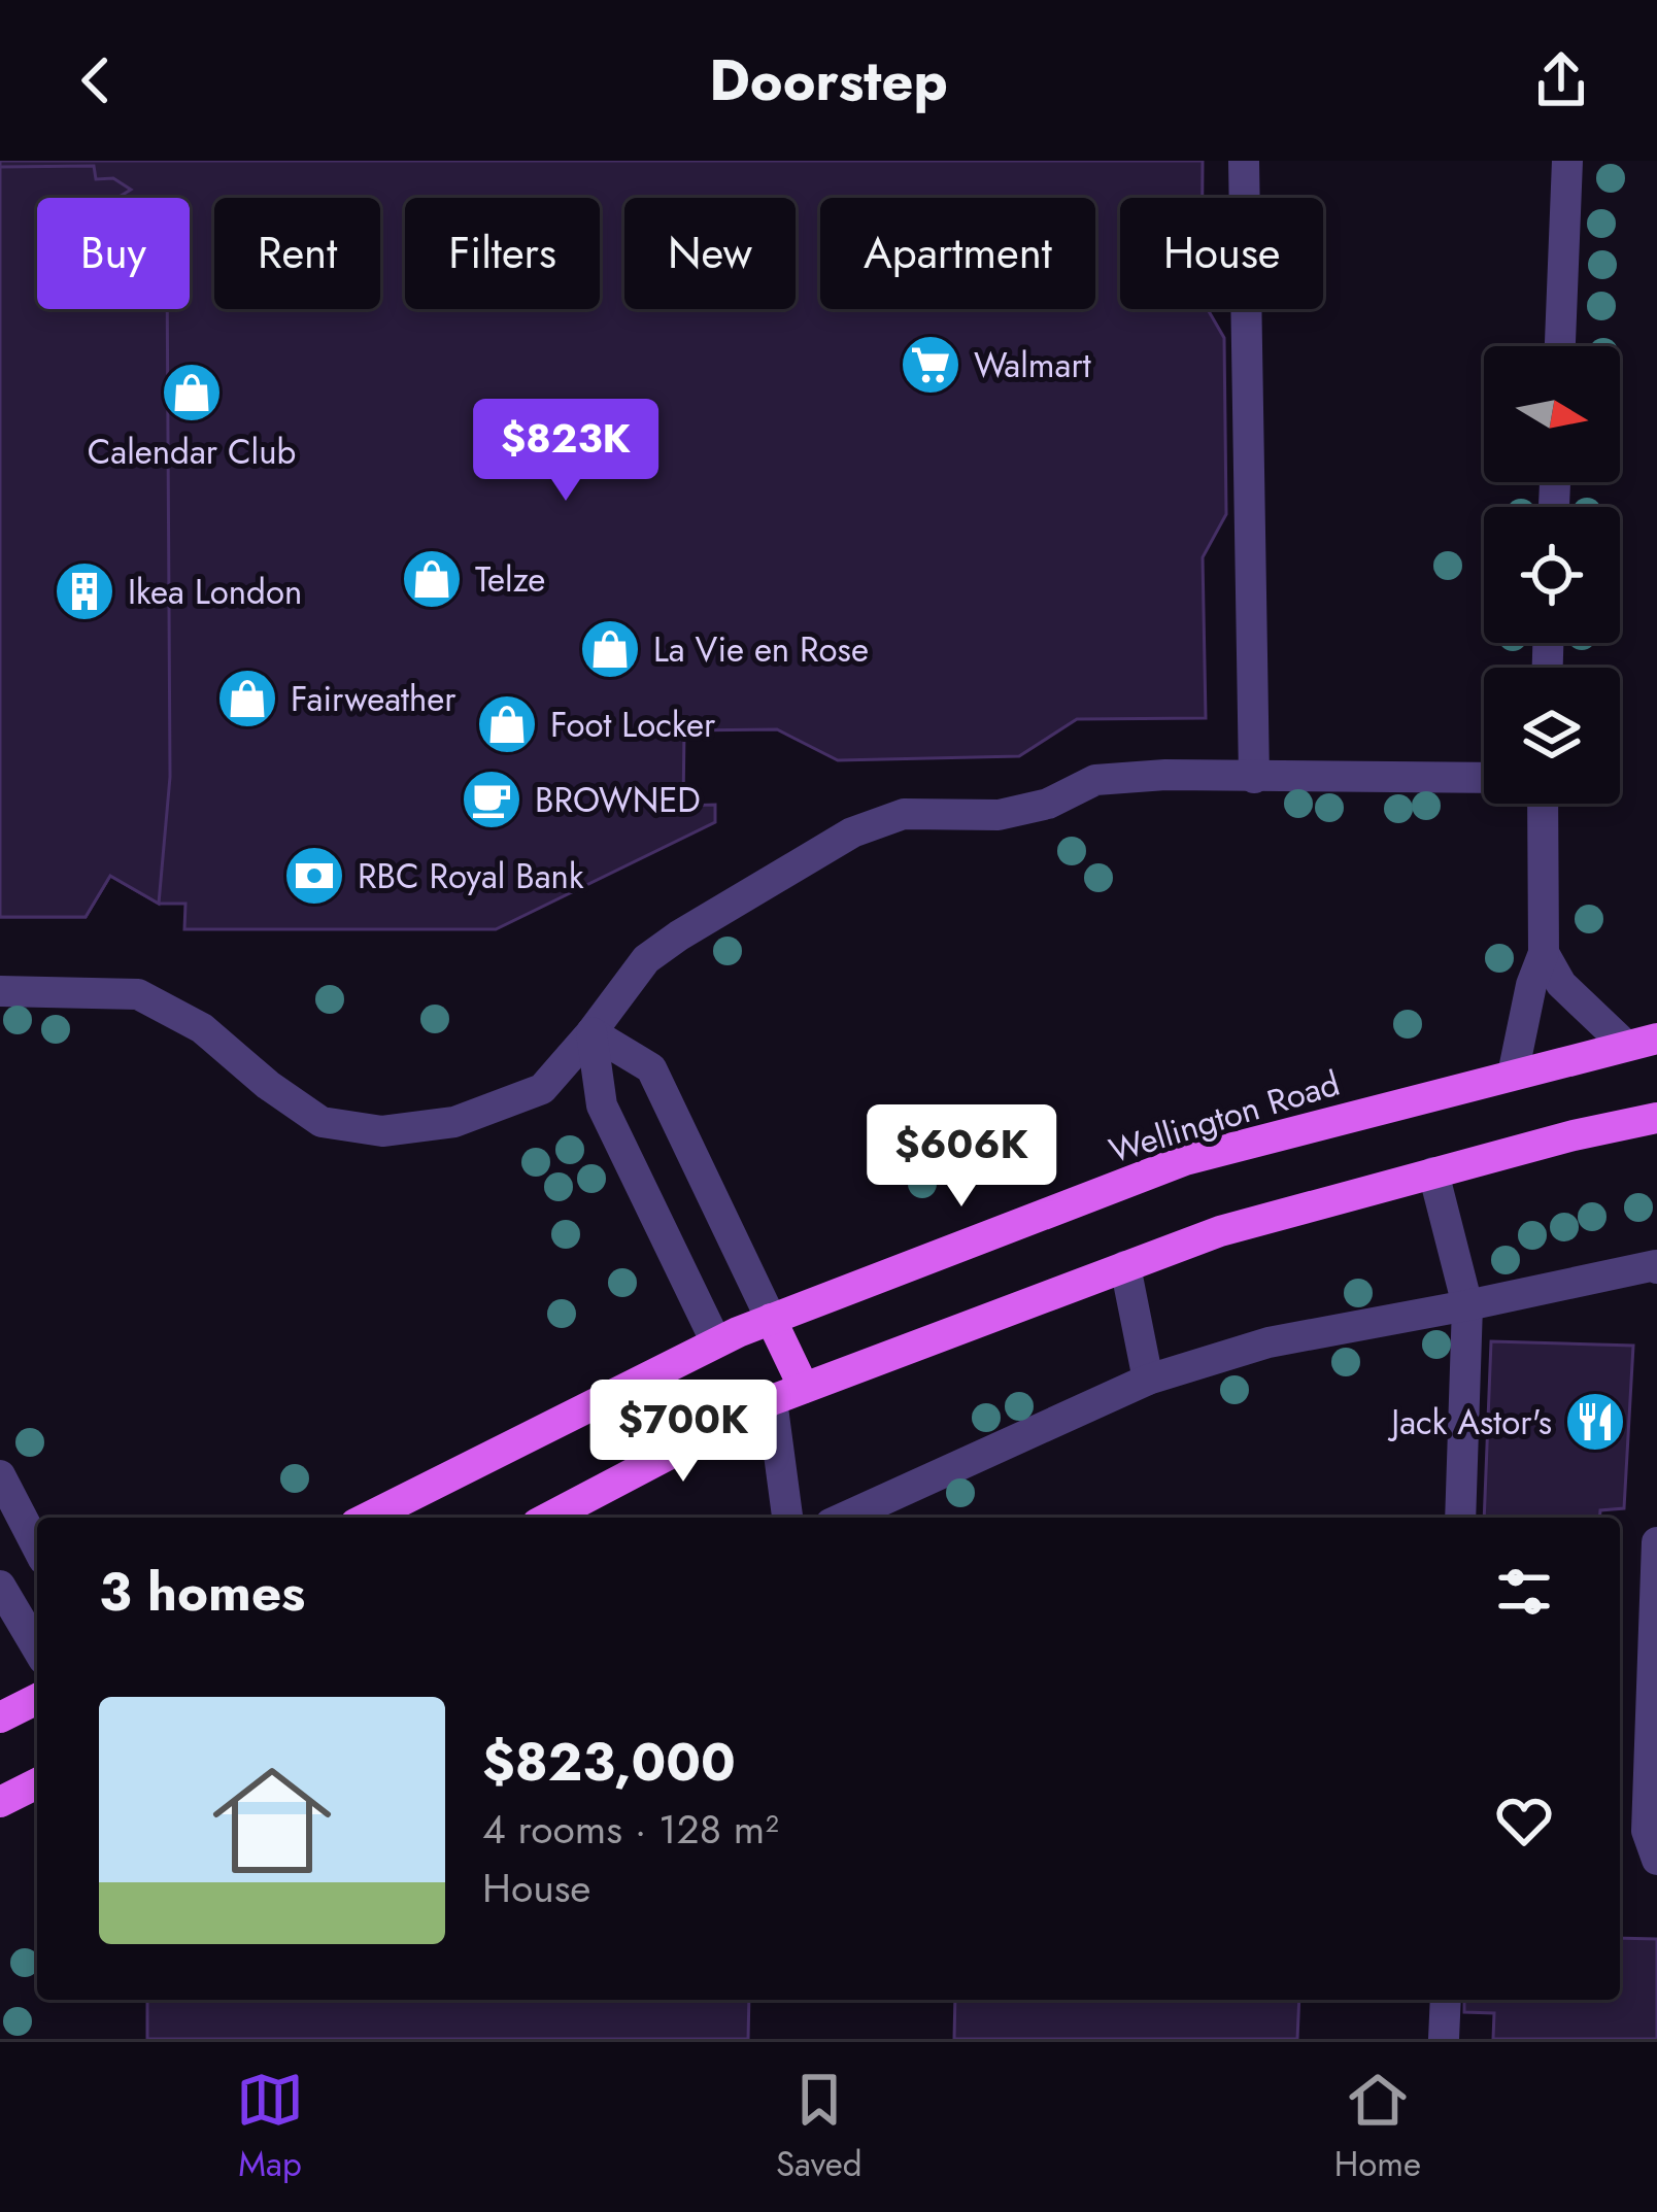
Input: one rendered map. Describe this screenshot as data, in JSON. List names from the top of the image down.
{
  "streets": {
    "main road": ["Wellington Road"]
  },
  "places": {
    "supermarket": ["Walmart"],
    "shop": [
      "Calendar Club",
      "Telze",
      "La Vie en Rose",
      "Fairweather",
      "Foot Locker"
    ],
    "building": ["Ikea London"],
    "cafe": ["BROWNED"],
    "bank": ["RBC Royal Bank"],
    "restaurant": ["Jack Astor's"]
  },
  "north": "right",
  "page": {
    "header": "Doorstep",
    "chip": [
      "Buy",
      "Rent",
      "Filters",
      "New",
      "Apartment",
      "House"
    ],
    "price": ["$823K", "$606K", "$700K"],
    "heading": "3 homes",
    "list": [
      {
        "name": "$823,000",
        "note": "4 rooms · 128 m² · House"
      }
    ],
    "tabs": ["Map", "Saved", "Home"]
  }
}
